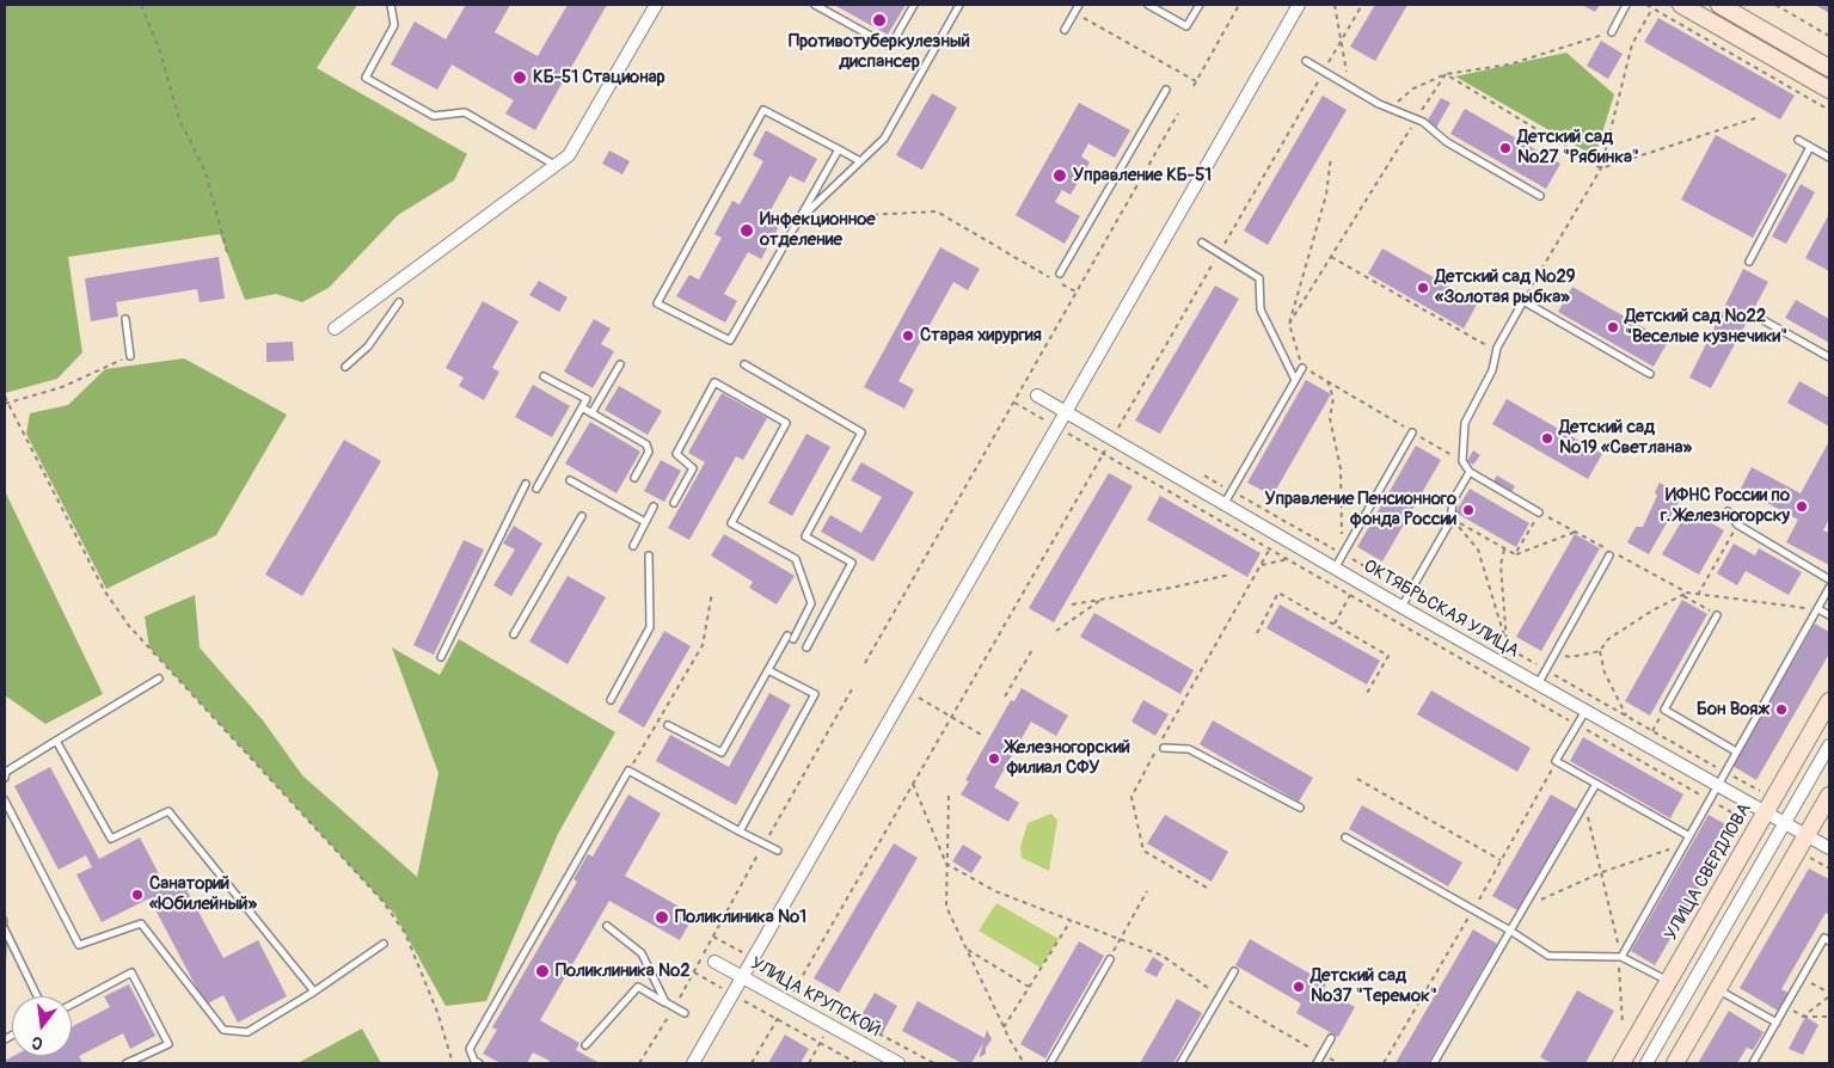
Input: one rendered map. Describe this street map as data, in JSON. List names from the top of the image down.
{
  "streets": {
    "street": ["ОКТЯБРЬСКАЯ УЛИЦА", "УЛИЦА СВЕРДЛОВА", "УЛИЦА КРУПСКОЙ"]
  },
  "crossings": [
    ["ОКТЯБРЬСКАЯ УЛИЦА", "УЛИЦА СВЕРДЛОВА"]
  ],
  "places": [
    "Противотуберкулезный диспансер",
    "КБ-51 Стационар",
    "Детский сад №27 \"Рябинка\"",
    "Управление КБ-51",
    "Инфекционное отделение",
    "Детский сад №29 «Золотая рыбка»",
    "Детский сад №22 \"Веселые кузнечики\"",
    "Старая хирургия",
    "Детский сад №19 «Светлана»",
    "ИФНС России по г. Железногорску",
    "Управление Пенсионного фонда России",
    "Бон Вояж",
    "Железногорский филиал СФУ",
    "Санаторий «Юбилейный»",
    "Поликлиника №1",
    "Поликлиника №2",
    "Детский сад №37 \"Теремок\""
  ],
  "north": "bottom"
}
